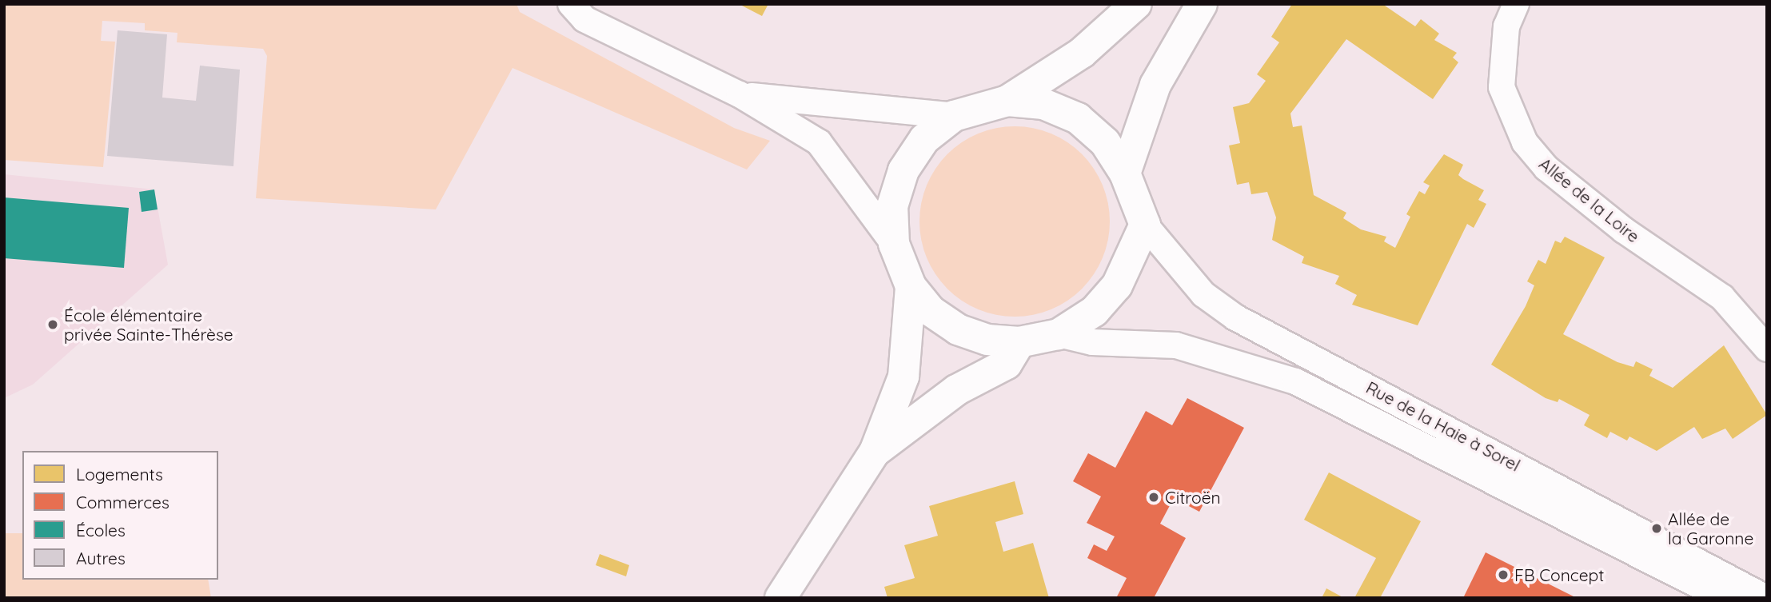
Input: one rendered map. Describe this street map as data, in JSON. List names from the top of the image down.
{
  "streets": {
    "street": ["Allée de la Loire", "Rue de la Haie à Sorel"]
  },
  "places": [
    "École élémentaire privée Sainte-Thérèse",
    "Citroën",
    "Allée de la Garonne",
    "FB Concept"
  ],
  "legend": [
    "Logements",
    "Commerces",
    "Écoles",
    "Autres"
  ]
}
